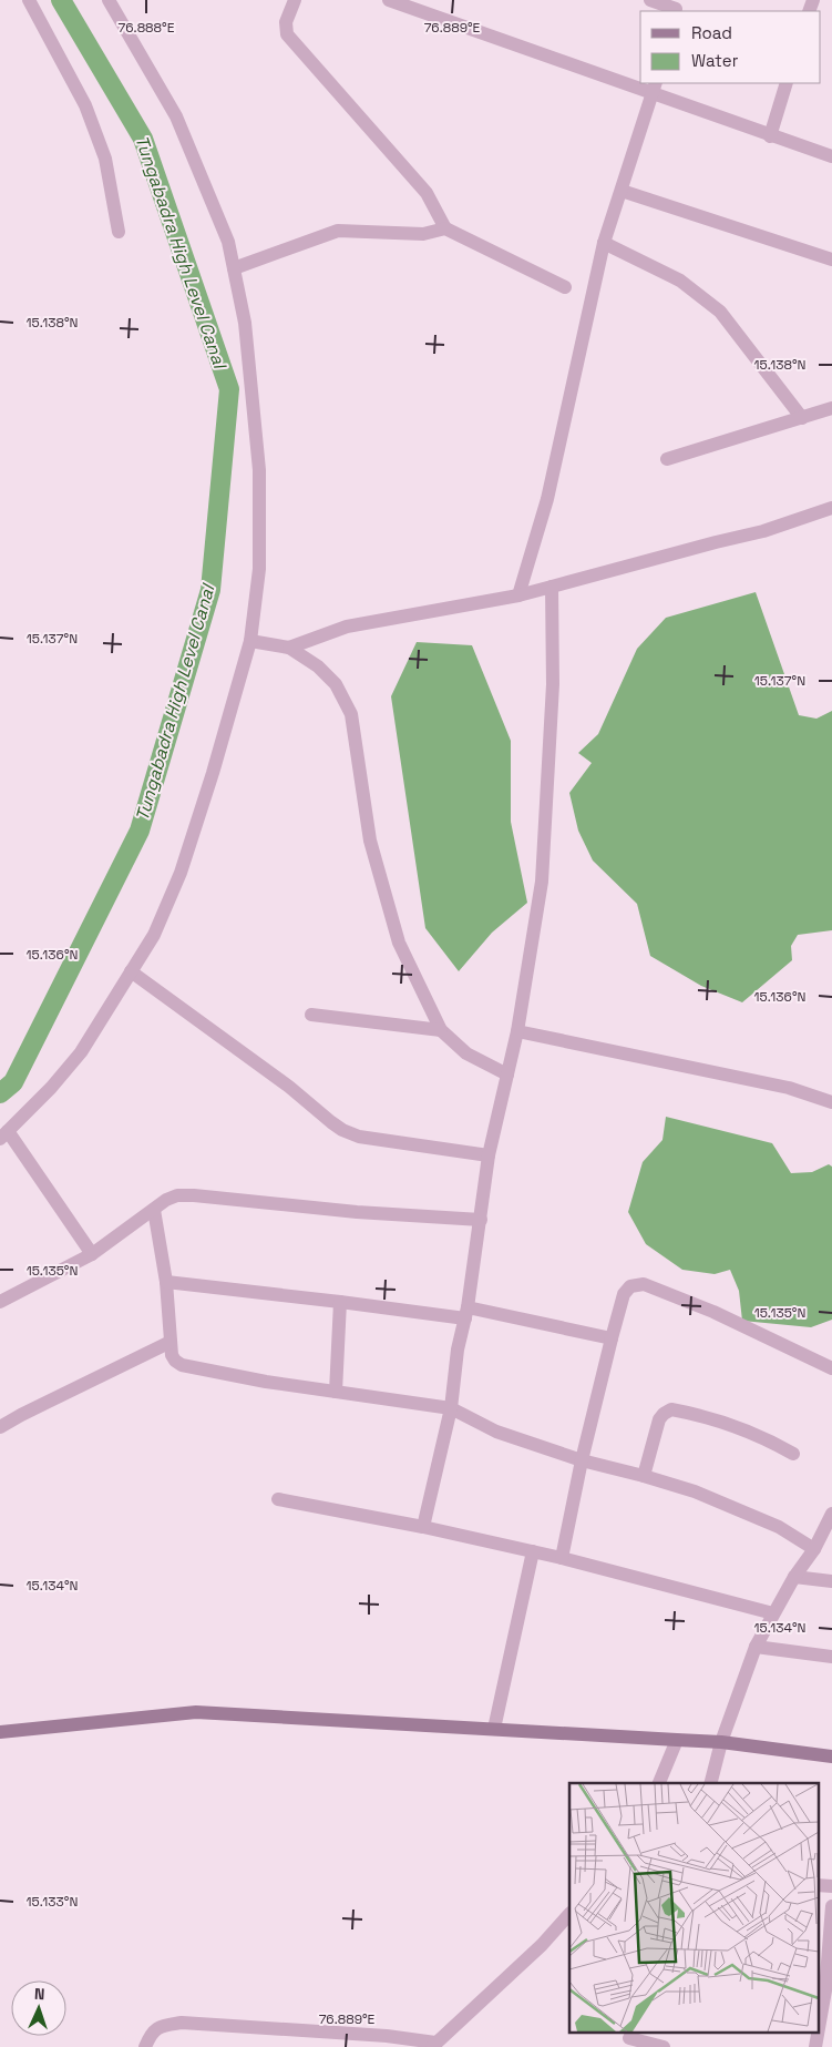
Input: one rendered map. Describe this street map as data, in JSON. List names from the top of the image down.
{
  "water": ["Tungabadra High Level Canal"],
  "legend": ["Road", "Water"],
  "north": "top",
  "coordinates": [
    "76.888°E",
    "76.889°E",
    "15.138°N",
    "15.137°N",
    "15.136°N",
    "15.135°N",
    "15.134°N",
    "15.133°N"
  ]
}
